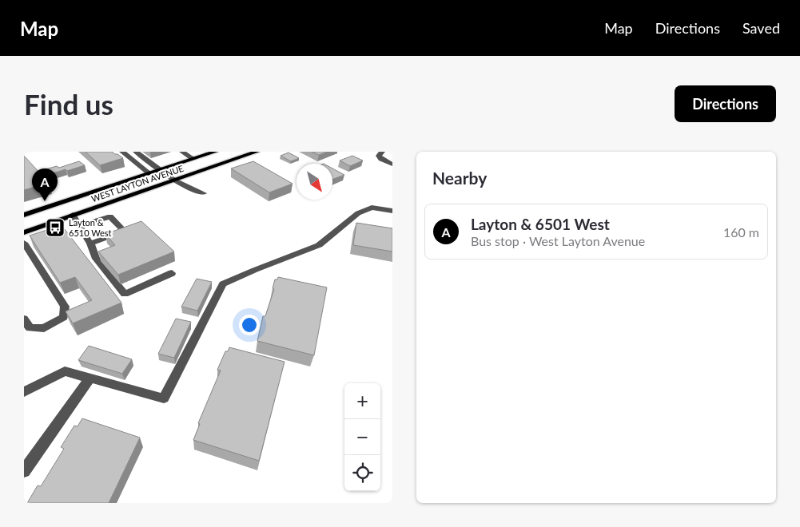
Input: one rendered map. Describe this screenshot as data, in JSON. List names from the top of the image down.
{
  "streets": {
    "main road": ["WEST LAYTON AVENUE"]
  },
  "places": {
    "bus stop": ["Layton & 6510 West"]
  },
  "north": "bottom right",
  "page": {
    "header": "Map",
    "nav": ["Map", "Directions", "Saved"],
    "buttons": "Directions",
    "title": "Find us",
    "heading": "Nearby",
    "pins": "A",
    "list": [
      {
        "mark": "A",
        "name": "Layton & 6501 West",
        "note": "Bus stop · West Layton Avenue",
        "value": "160 m"
      }
    ],
    "map_buttons": ["+", "−"]
  }
}
